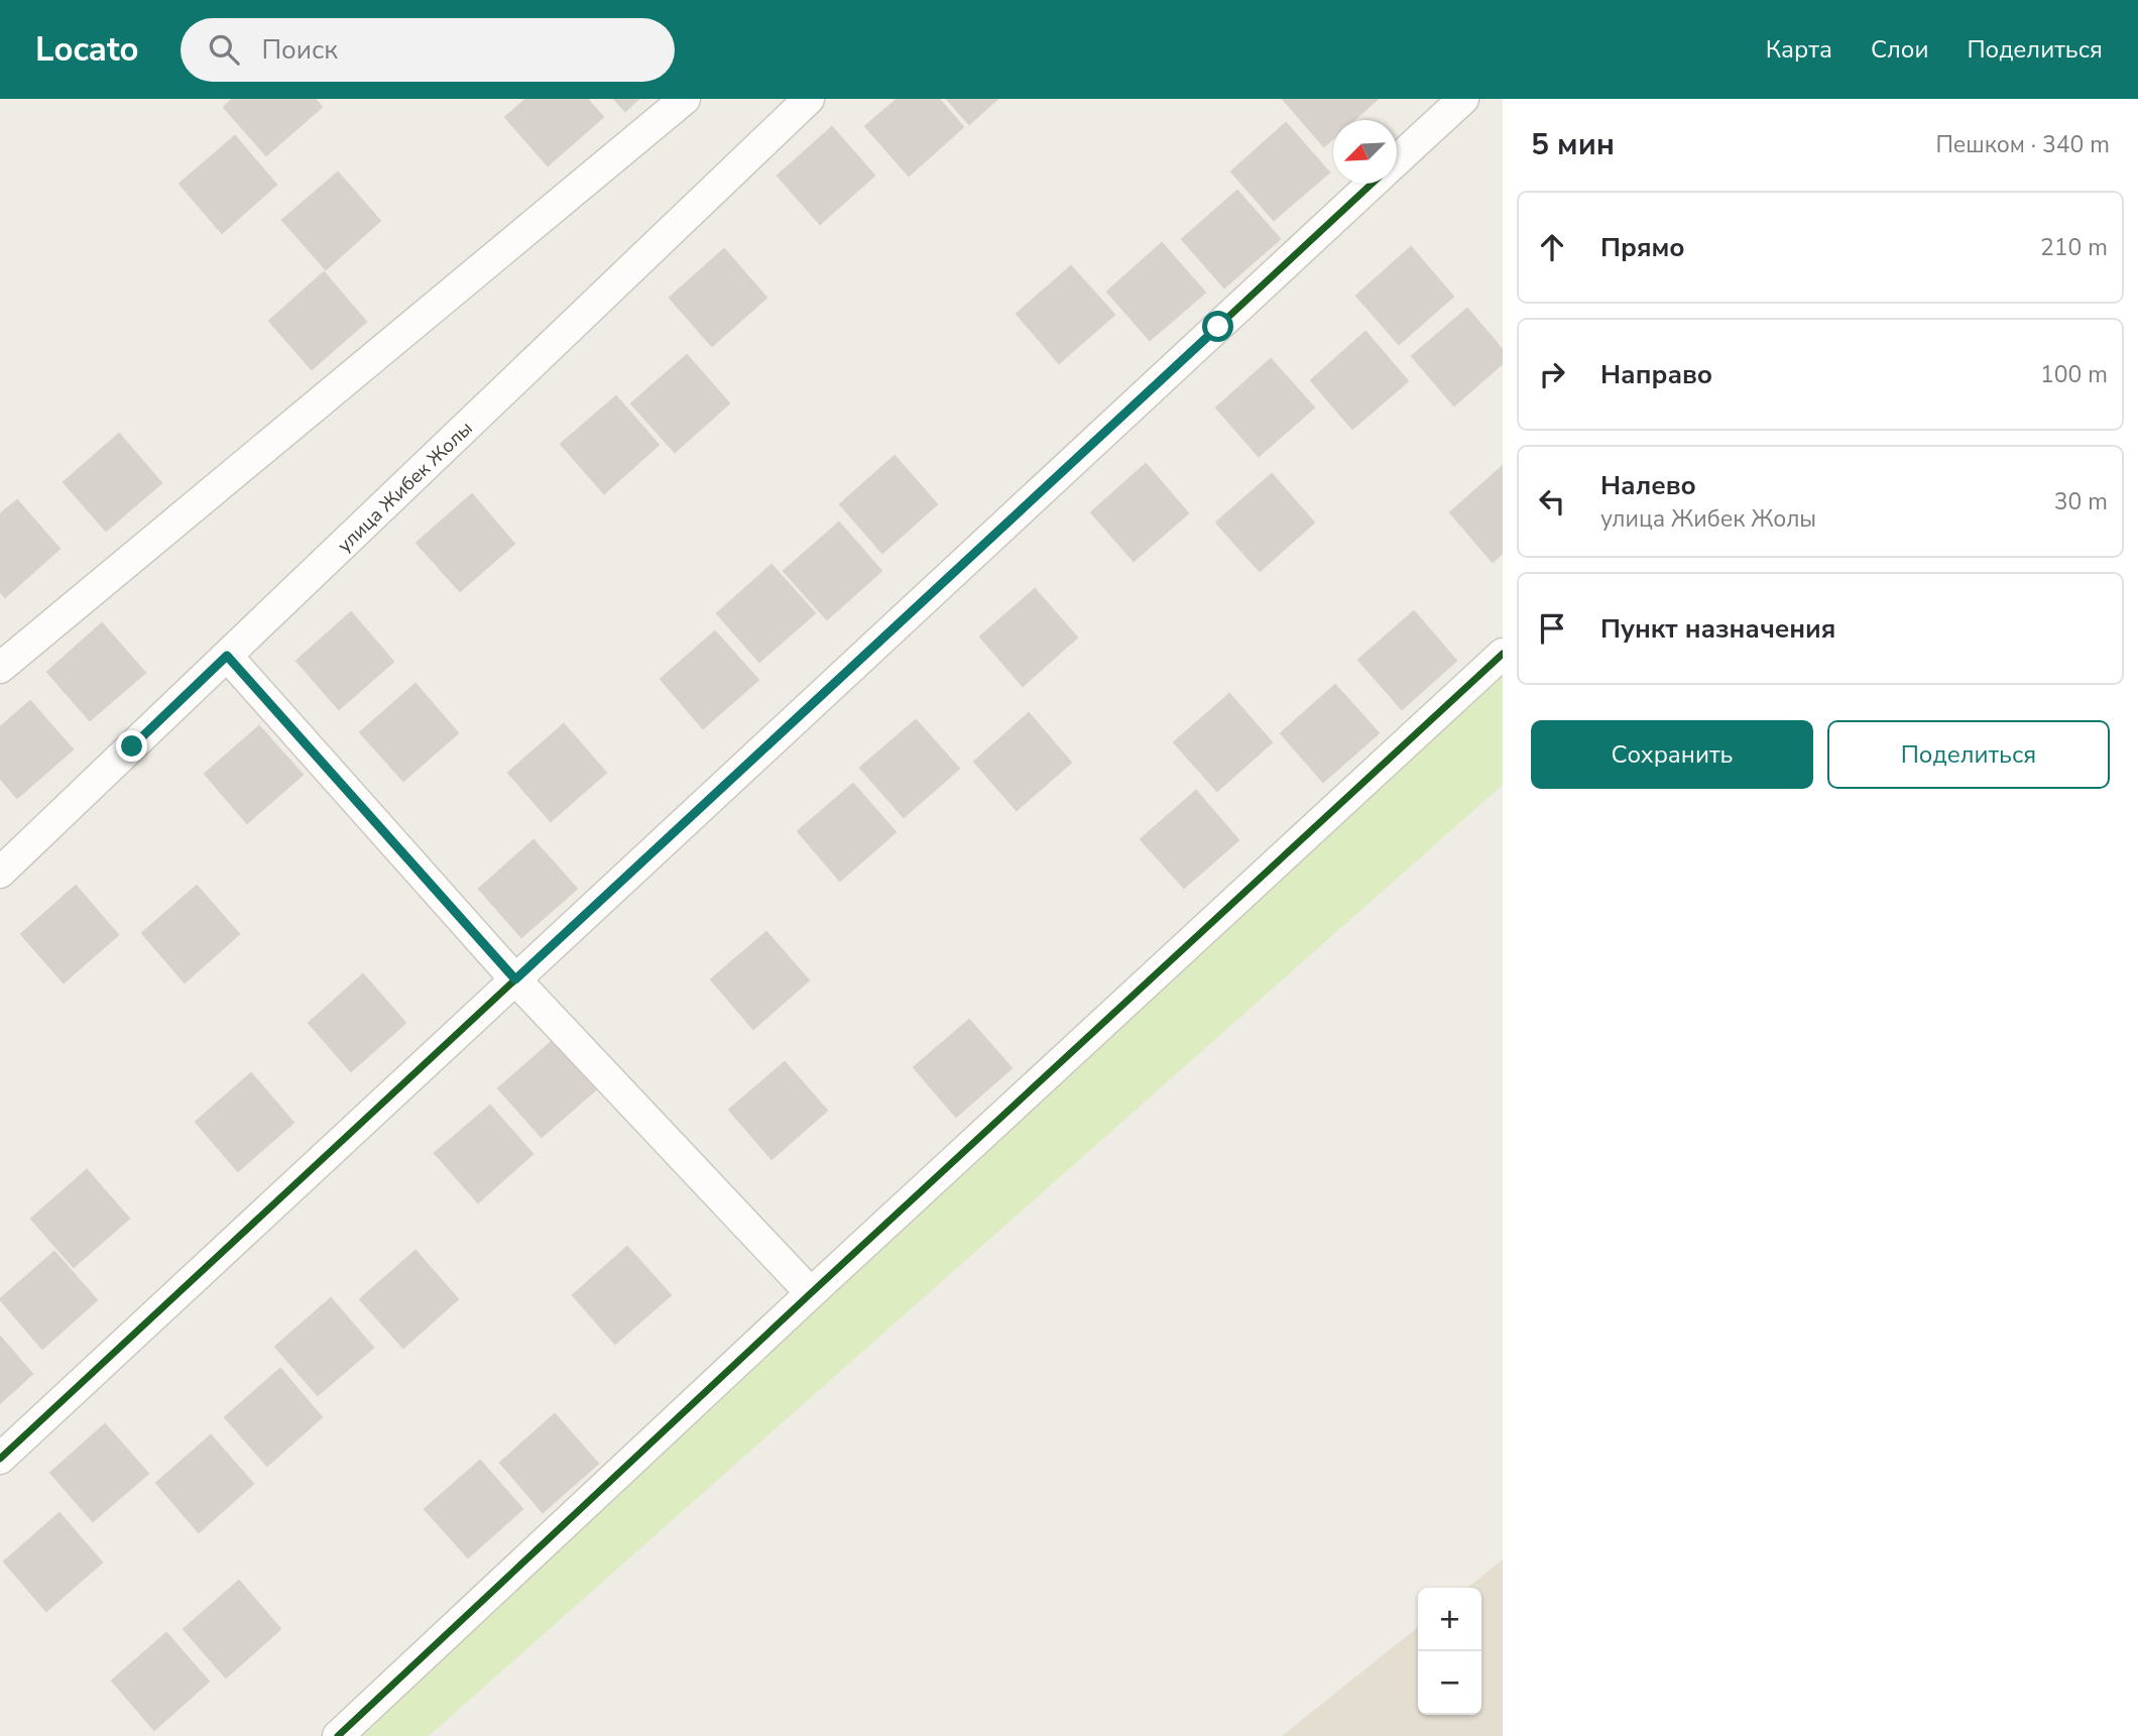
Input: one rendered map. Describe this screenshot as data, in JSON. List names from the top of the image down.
{
  "streets": {
    "street": ["улица Жибек Жолы"]
  },
  "north": "bottom left",
  "page": {
    "header": "Locato",
    "search": "Поиск",
    "nav": ["Карта", "Слои", "Поделиться"],
    "heading": ["5 мин", "Пешком · 340 m"],
    "list": [
      ["Прямо", "210 m"],
      ["Направо", "100 m"],
      ["Налево", "улица Жибек Жолы", "30 m"],
      "Пункт назначения"
    ],
    "buttons": ["Сохранить", "Поделиться"],
    "map_buttons": ["+", "−"]
  }
}
